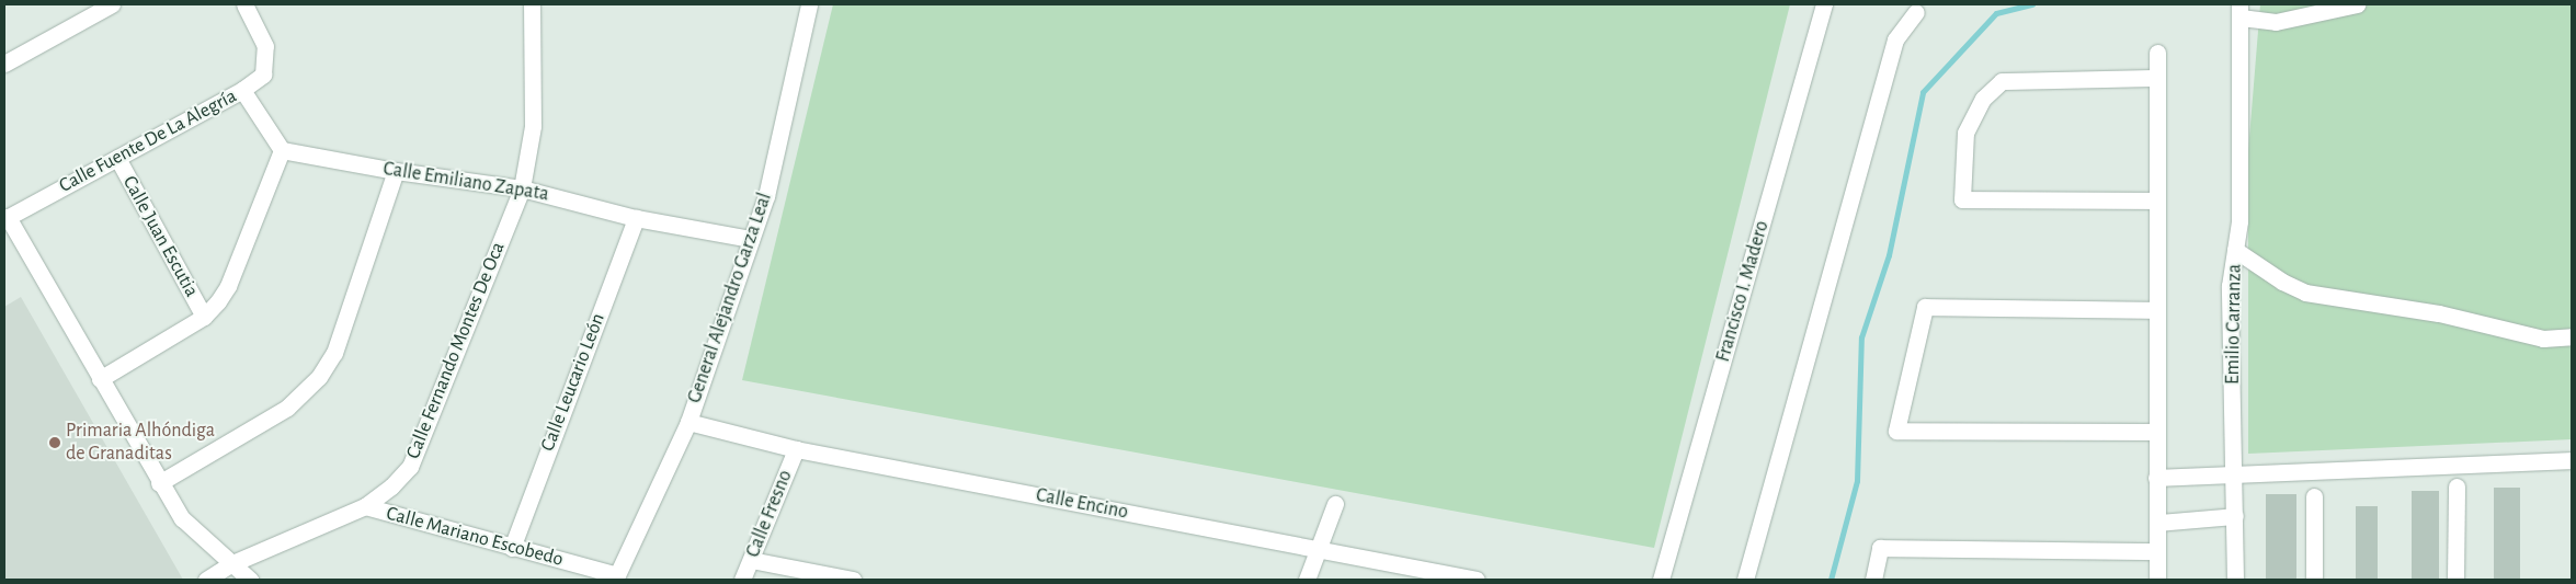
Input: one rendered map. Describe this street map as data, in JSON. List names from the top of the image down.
{
  "streets": {
    "street": [
      "Calle Fuente De La Alegría",
      "Calle Emiliano Zapata",
      "Calle Juan Escutia",
      "Francisco I. Madero",
      "General Alejandro Garza Leal",
      "Emilio Carranza",
      "Calle Fernando Montes De Oca",
      "Calle Leucario León",
      "Calle Encino",
      "Calle Fresno",
      "Calle Mariano Escobedo"
    ]
  },
  "crossings": [
    ["Calle Fuente De La Alegría", "Calle Juan Escutia"],
    ["Calle Emiliano Zapata", "General Alejandro Garza Leal"],
    ["Calle Emiliano Zapata", "Calle Fernando Montes De Oca"],
    ["Calle Emiliano Zapata", "Calle Leucario León"],
    ["General Alejandro Garza Leal", "Calle Encino"],
    ["General Alejandro Garza Leal", "Calle Mariano Escobedo"],
    ["Calle Fernando Montes De Oca", "Calle Mariano Escobedo"],
    ["Calle Leucario León", "Calle Mariano Escobedo"],
    ["Calle Encino", "Calle Fresno"]
  ],
  "places": ["Primaria Alhóndiga de Granaditas"]
}
